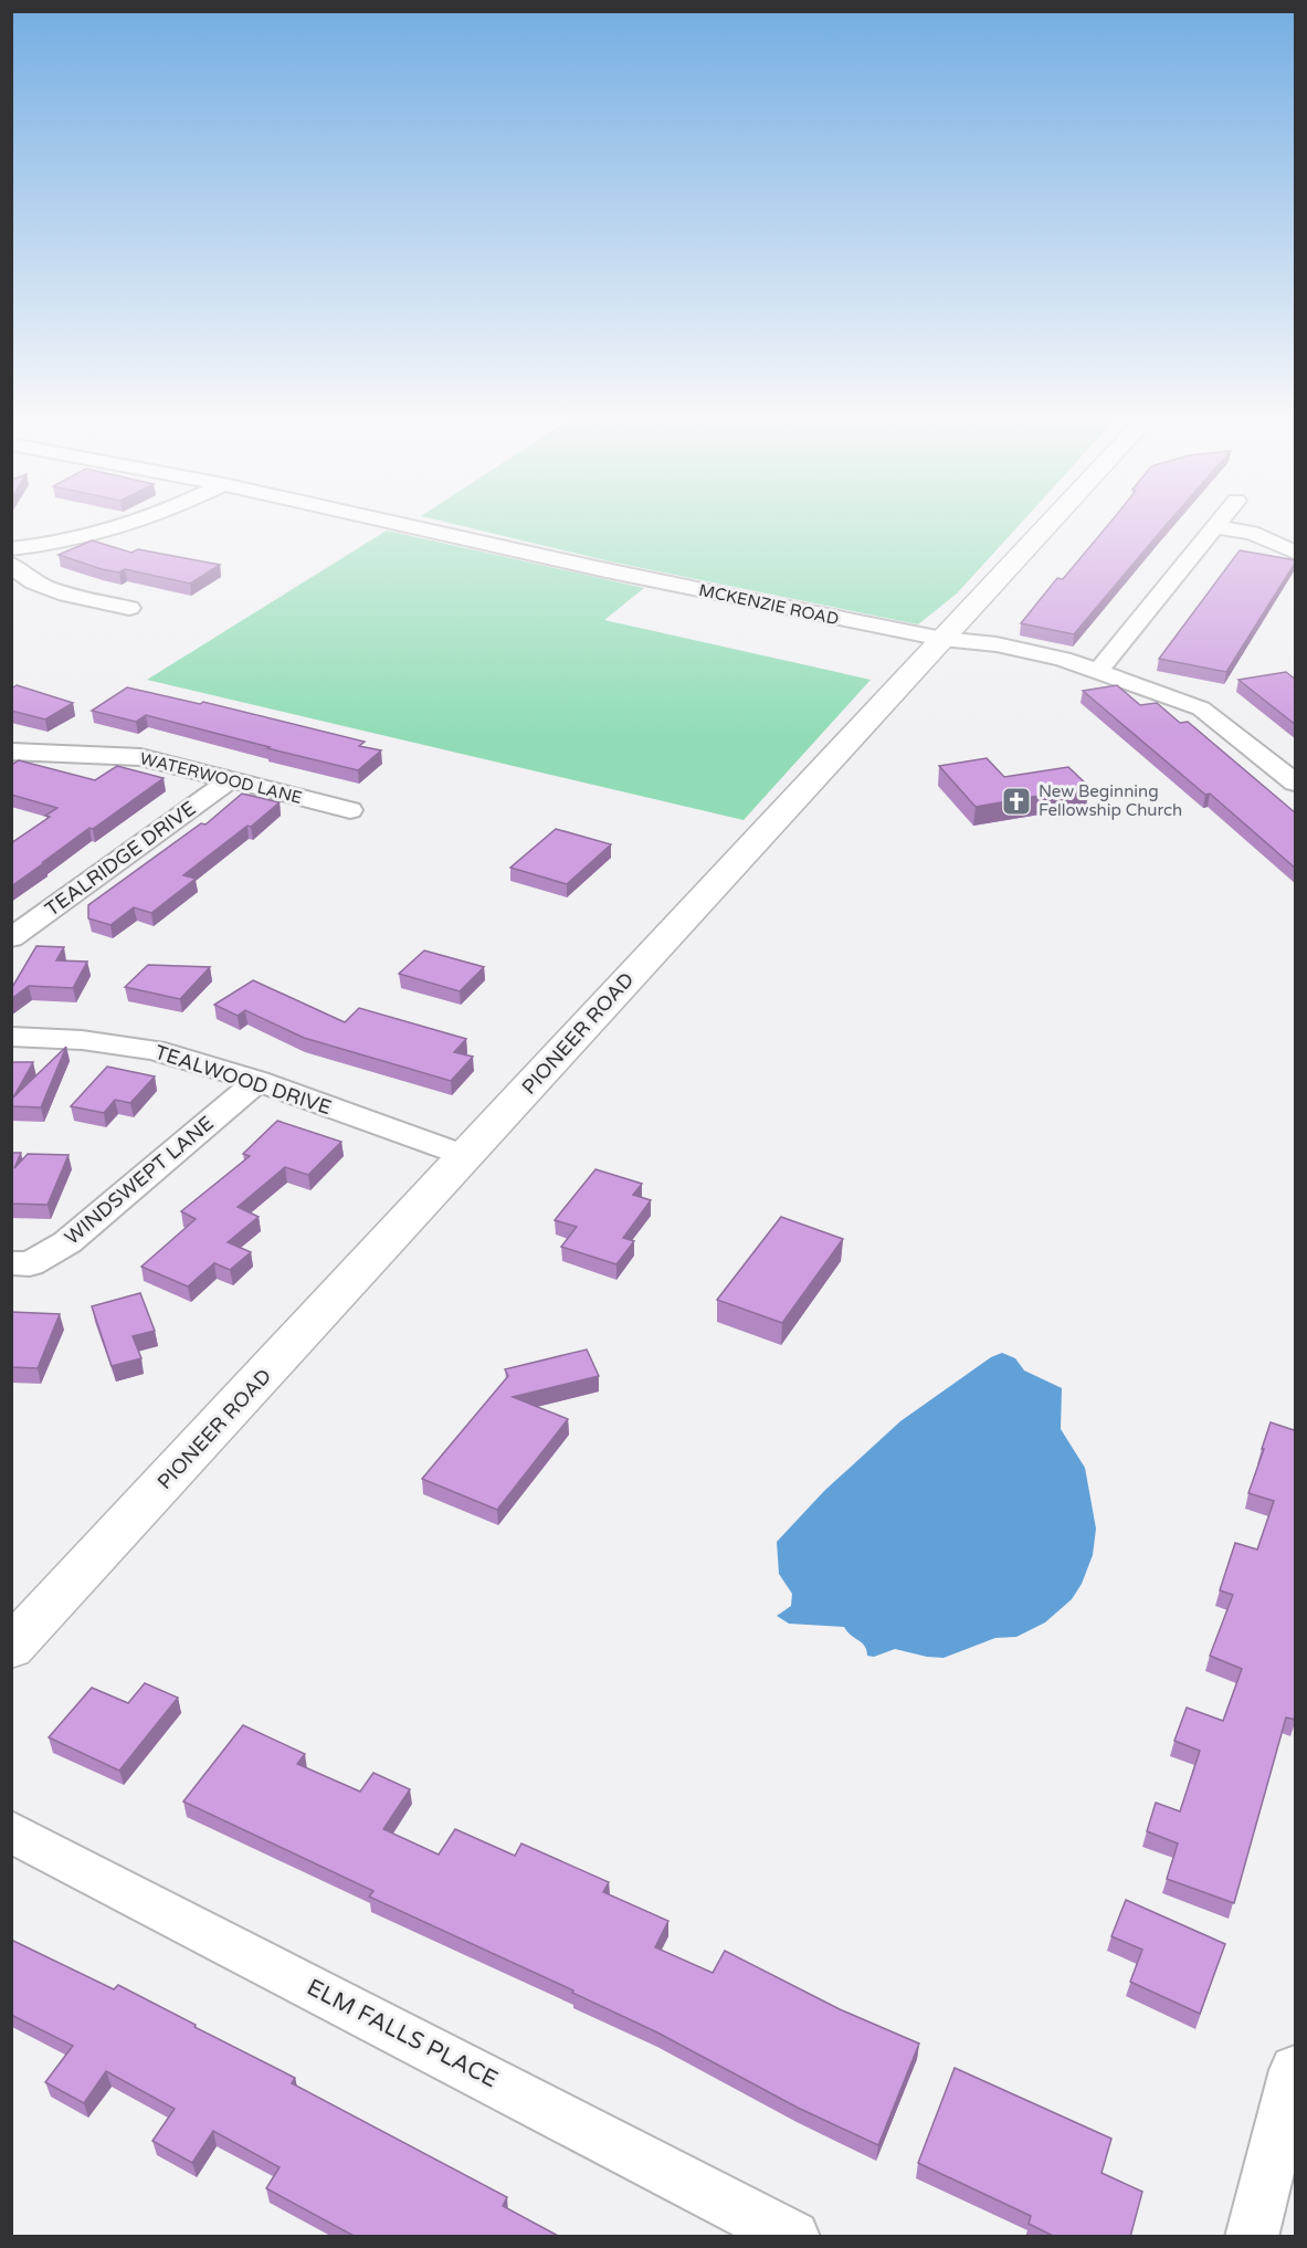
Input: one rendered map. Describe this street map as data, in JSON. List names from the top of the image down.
{
  "streets": {
    "main road": ["PIONEER ROAD"],
    "street": [
      "MCKENZIE ROAD",
      "WATERWOOD LANE",
      "TEALRIDGE DRIVE",
      "TEALWOOD DRIVE",
      "WINDSWEPT LANE",
      "ELM FALLS PLACE"
    ]
  },
  "crossings": [
    ["MCKENZIE ROAD", "PIONEER ROAD"],
    ["WATERWOOD LANE", "TEALRIDGE DRIVE"],
    ["PIONEER ROAD", "TEALWOOD DRIVE"],
    ["TEALWOOD DRIVE", "WINDSWEPT LANE"]
  ],
  "places": {
    "church": ["New Beginning Fellowship Church"]
  }
}
